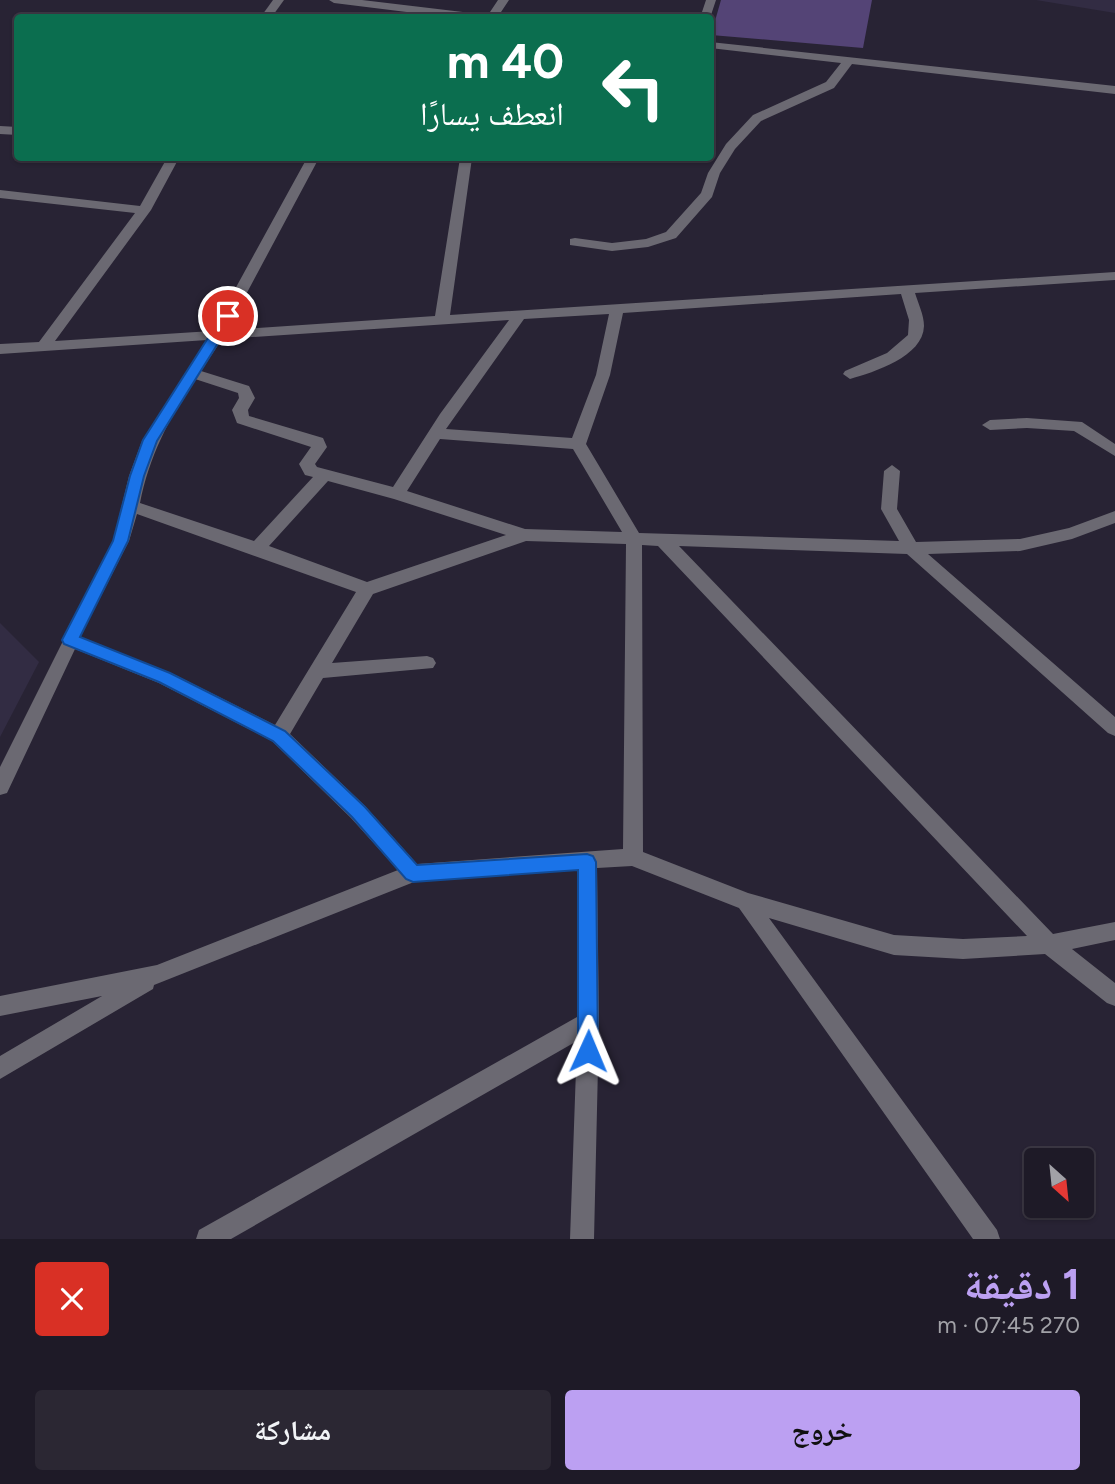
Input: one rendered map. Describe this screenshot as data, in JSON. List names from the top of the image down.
{
  "north": "bottom right",
  "page": {
    "turn": ["40 m", "انعطف يسارًا"],
    "heading": ["1 دقيقة", "270 m · 07:45"],
    "buttons": ["خروج", "مشاركة"]
  }
}
